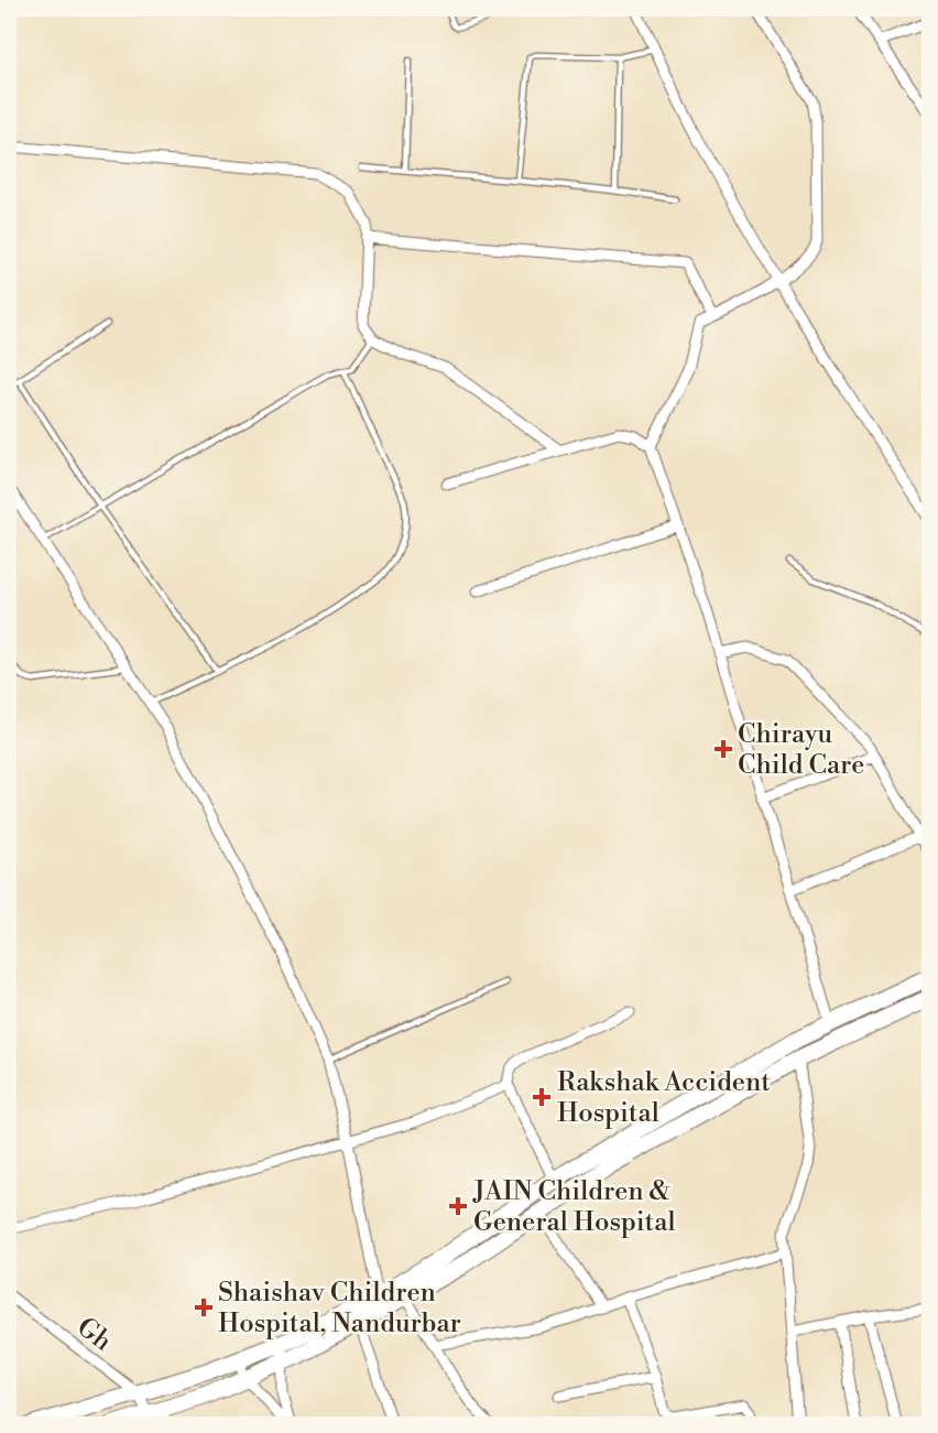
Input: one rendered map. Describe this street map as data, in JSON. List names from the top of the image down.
{
  "streets": {
    "street": ["Gh"]
  },
  "places": {
    "health": [
      "Chirayu Child Care",
      "Rakshak Accident Hospital",
      "JAIN Children & General Hospital",
      "Shaishav Children Hospital, Nandurbar"
    ]
  }
}
